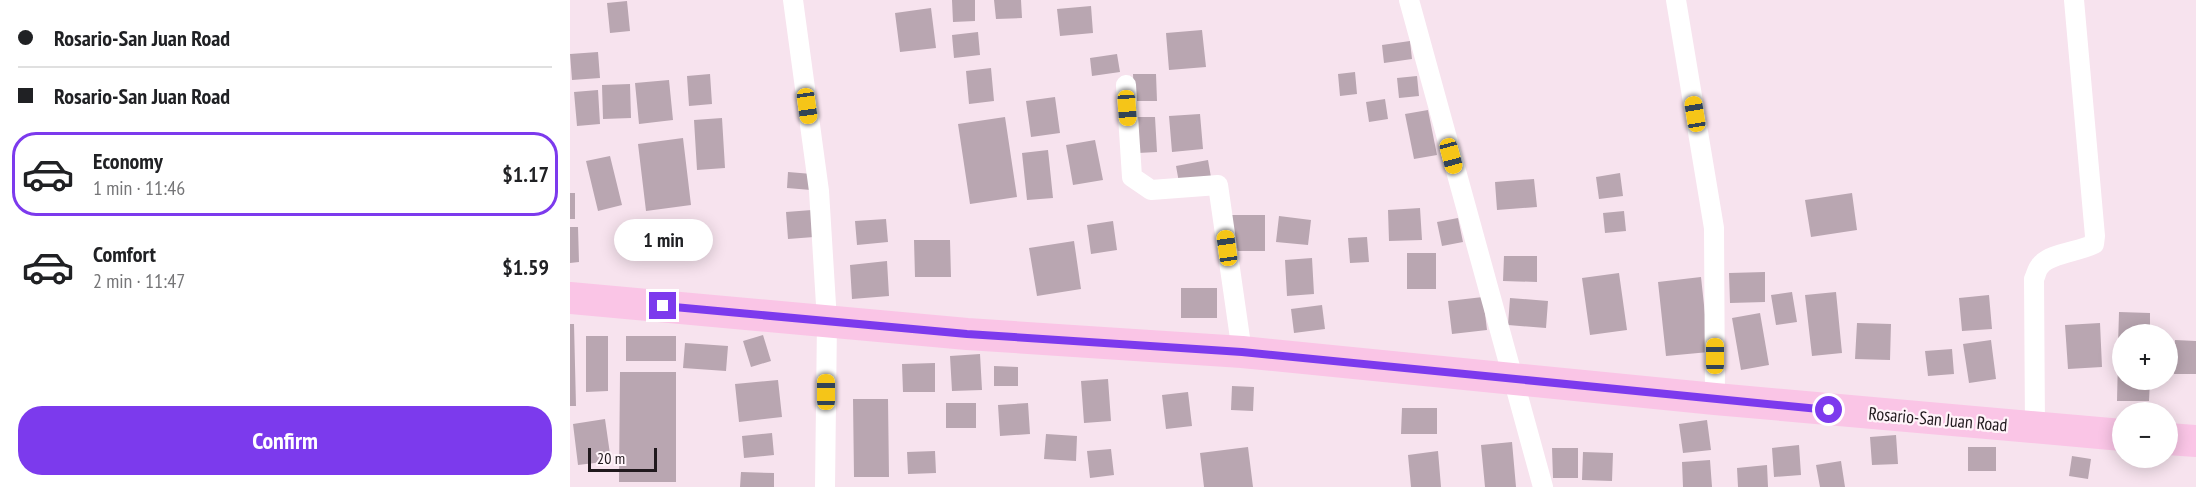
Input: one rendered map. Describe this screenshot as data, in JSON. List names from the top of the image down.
{
  "streets": {
    "main road": ["Rosario-San Juan Road"]
  },
  "scale_bar": "20 m",
  "page": {
    "banner": ["Rosario-San Juan Road", "Rosario-San Juan Road"],
    "list": [
      {
        "name": "Economy",
        "note": "1 min · 11:46",
        "value": "$1.17"
      },
      {
        "name": "Comfort",
        "note": "2 min · 11:47",
        "value": "$1.59"
      }
    ],
    "bubble": "1 min",
    "map_buttons": ["+", "−"],
    "buttons": "Confirm",
    "scale": "20 m"
  }
}
